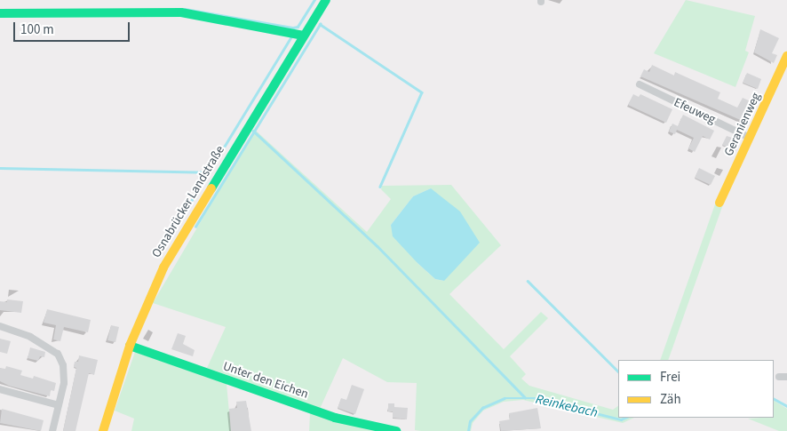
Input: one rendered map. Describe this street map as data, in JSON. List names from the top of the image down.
{
  "streets": {
    "street": [
      "Efeuweg",
      "Geranienweg",
      "Osnabrücker Landstraße",
      "Unter den Eichen"
    ]
  },
  "crossings": [
    ["Efeuweg", "Geranienweg"],
    ["Osnabrücker Landstraße", "Unter den Eichen"]
  ],
  "water": ["Reinkebach"],
  "legend": ["Frei", "Zäh"],
  "scale_bar": "100 m"
}
